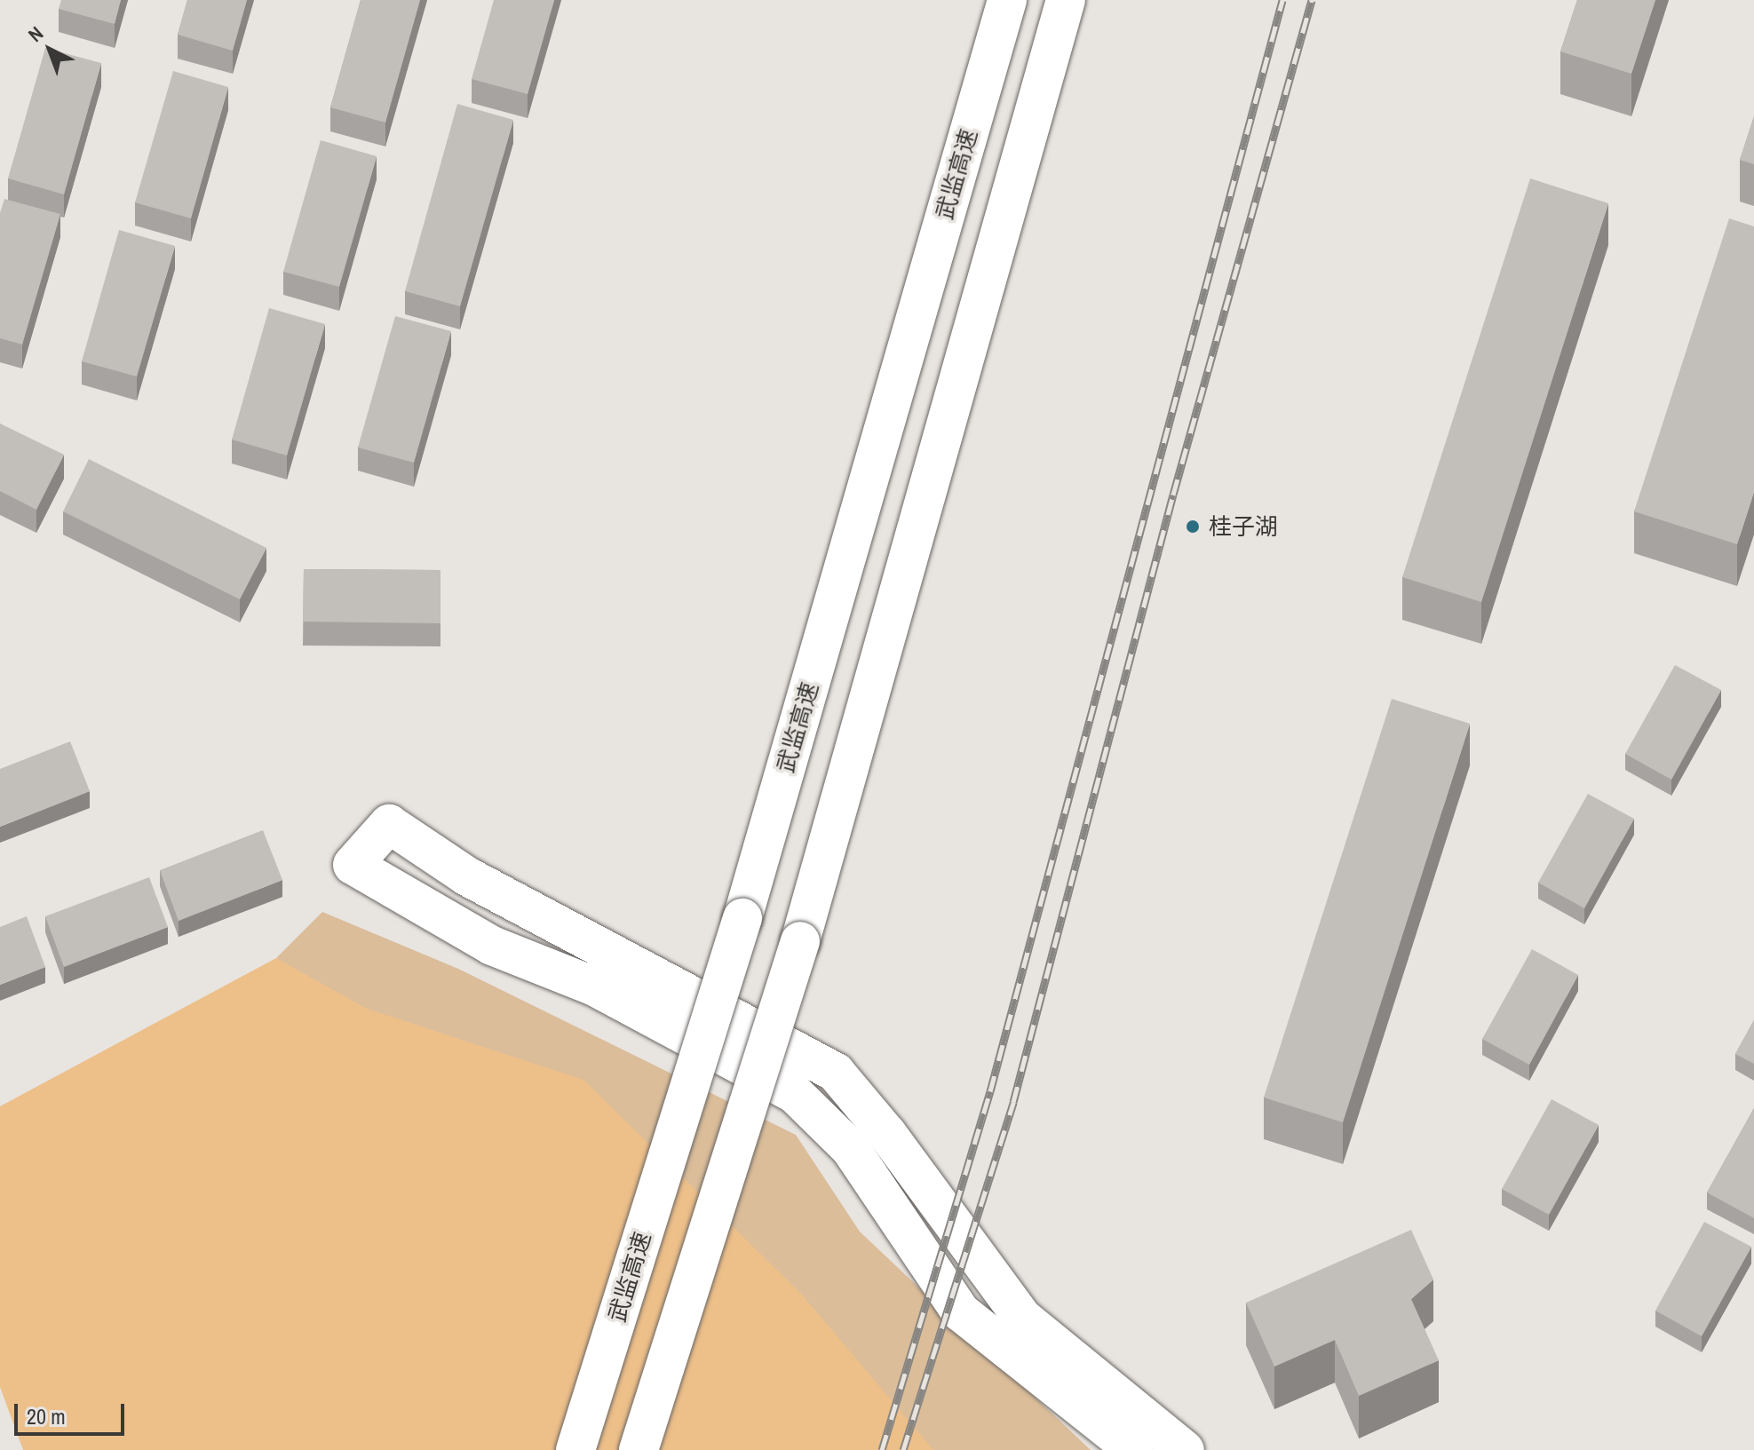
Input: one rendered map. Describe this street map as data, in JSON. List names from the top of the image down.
{
  "streets": {
    "main road": ["武监高速"]
  },
  "places": ["桂子湖"],
  "scale_bar": "20 m",
  "north": "top left"
}
